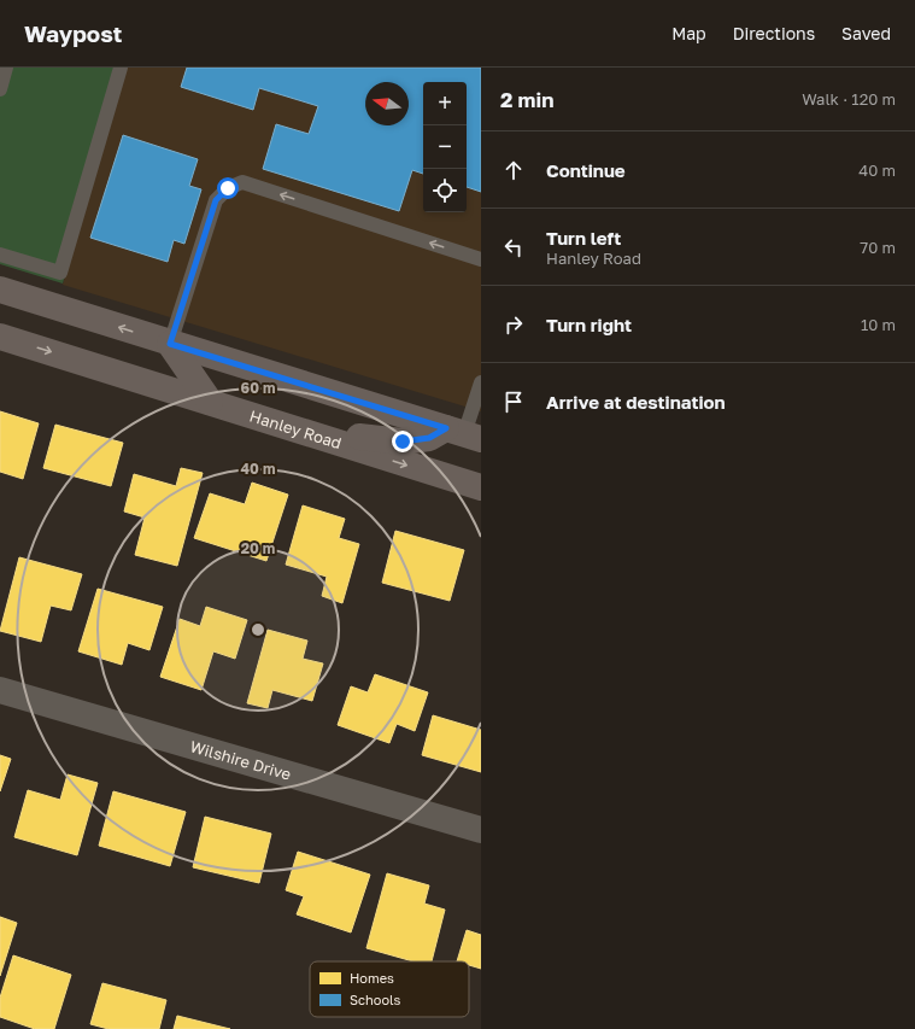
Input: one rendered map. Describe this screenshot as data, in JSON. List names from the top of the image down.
{
  "streets": {
    "main road": ["Hanley Road"],
    "street": ["Wilshire Drive"]
  },
  "legend": ["Homes", "Schools"],
  "north": "left",
  "page": {
    "header": "Waypost",
    "nav": ["Map", "Directions", "Saved"],
    "heading": ["2 min", "Walk · 120 m"],
    "map_buttons": ["+", "−"],
    "list": [
      ["Continue", "40 m"],
      ["Turn left", "Hanley Road", "70 m"],
      ["Turn right", "10 m"],
      "Arrive at destination"
    ]
  },
  "rings": ["60 m", "40 m", "20 m"]
}
